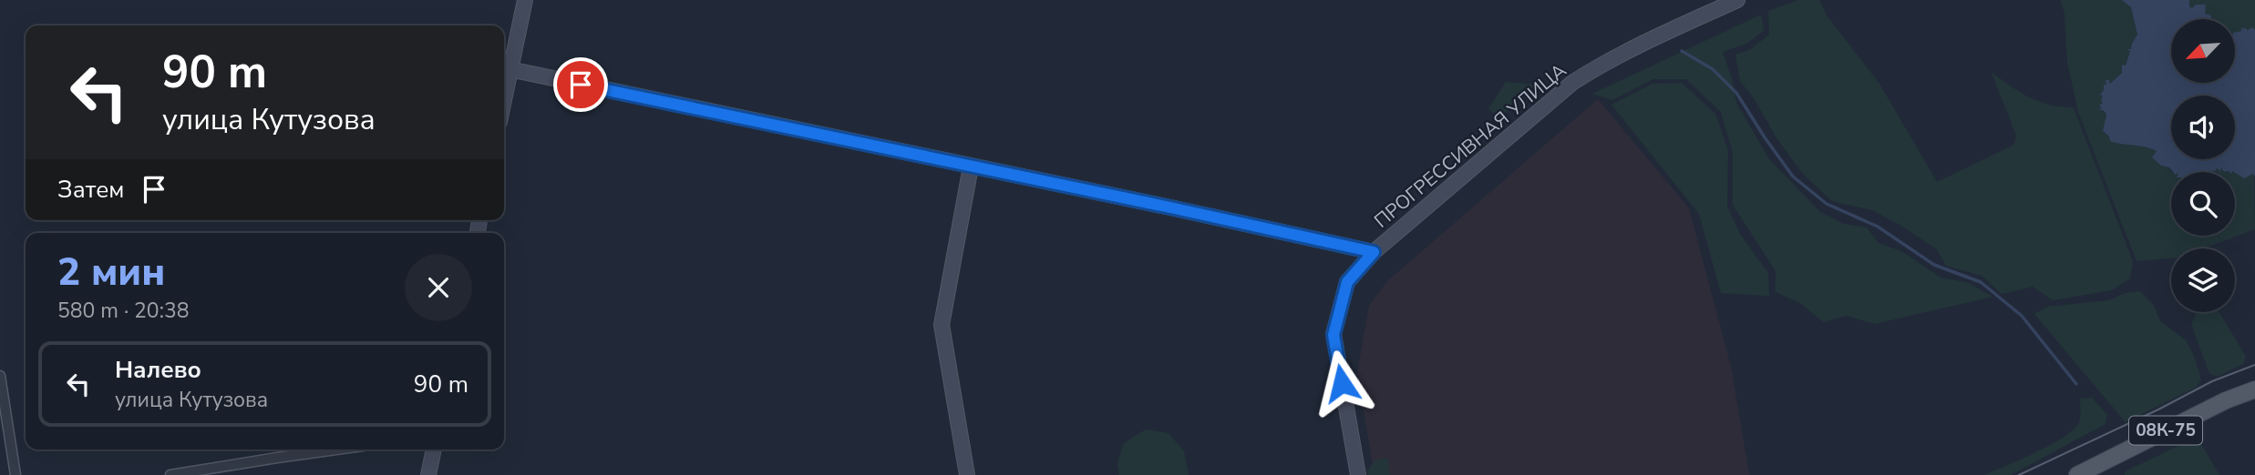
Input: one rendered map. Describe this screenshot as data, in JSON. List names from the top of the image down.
{
  "streets": {
    "main road": ["08К-75"],
    "street": ["ПРОГРЕССИВНАЯ УЛИЦА"]
  },
  "north": "bottom left",
  "page": {
    "turn": ["90 m", "улица Кутузова"],
    "then": "Затем",
    "heading": ["2 мин", "580 m · 20:38"],
    "list": [
      {
        "name": "Налево",
        "note": "улица Кутузова",
        "value": "90 m"
      }
    ]
  }
}
